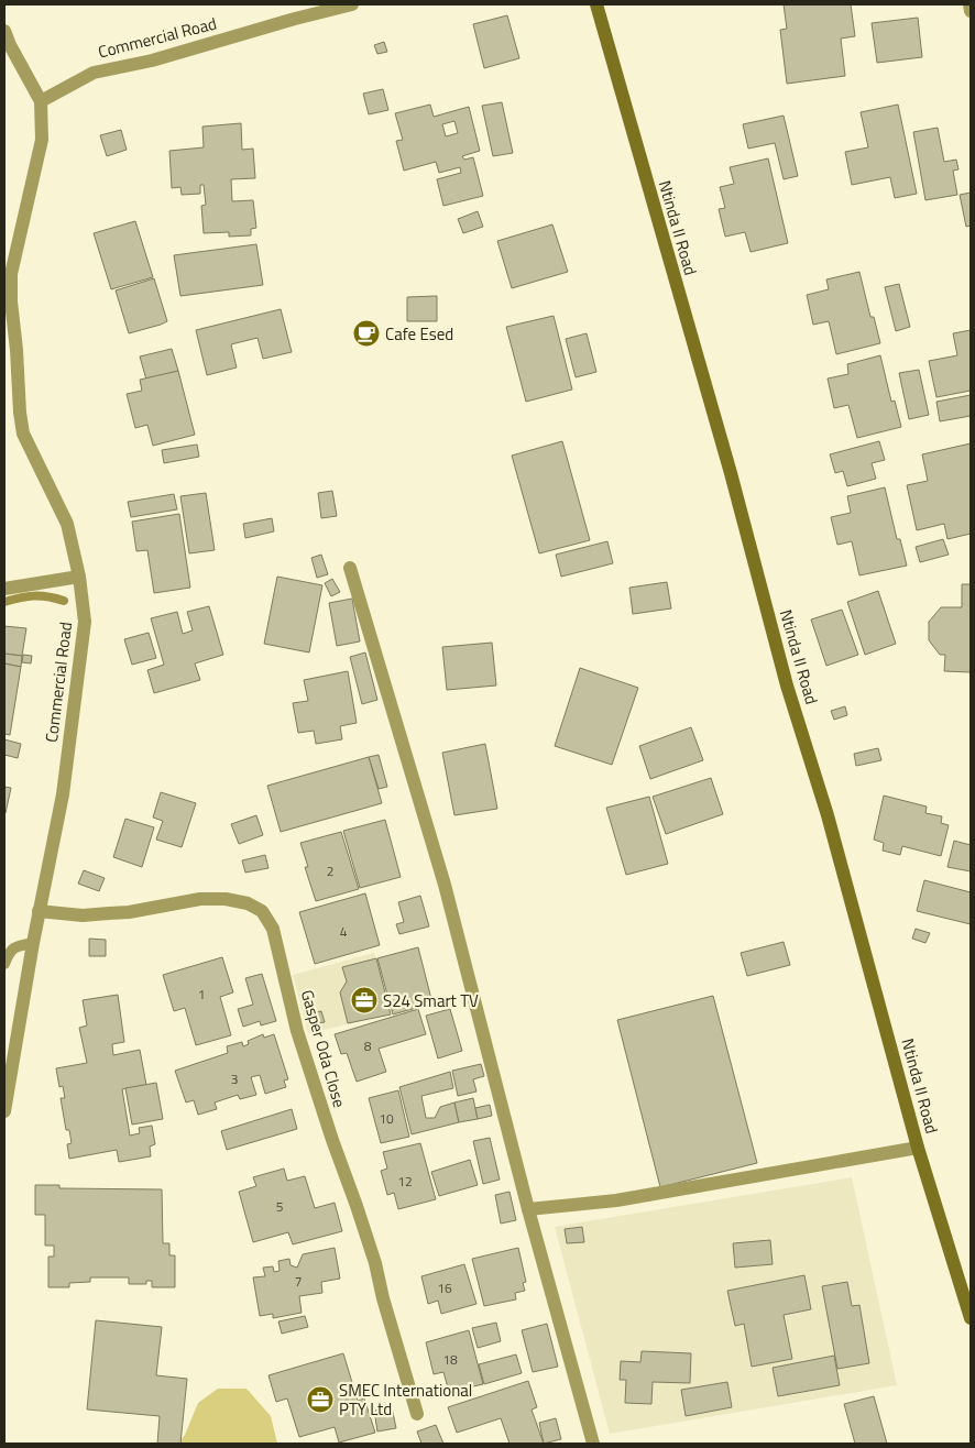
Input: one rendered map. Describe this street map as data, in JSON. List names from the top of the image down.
{
  "streets": {
    "street": ["Commercial Road", "Ntinda II Road", "Gasper Oda Close"]
  },
  "crossings": [
    ["Commercial Road", "Gasper Oda Close"]
  ],
  "places": {
    "cafe": ["Cafe Esed"],
    "office": ["S24 Smart TV", "SMEC International PTY Ltd"]
  },
  "house_numbers": [
    "2",
    "4",
    "1",
    "8",
    "3",
    "10",
    "12",
    "5",
    "7",
    "16",
    "18"
  ]
}
